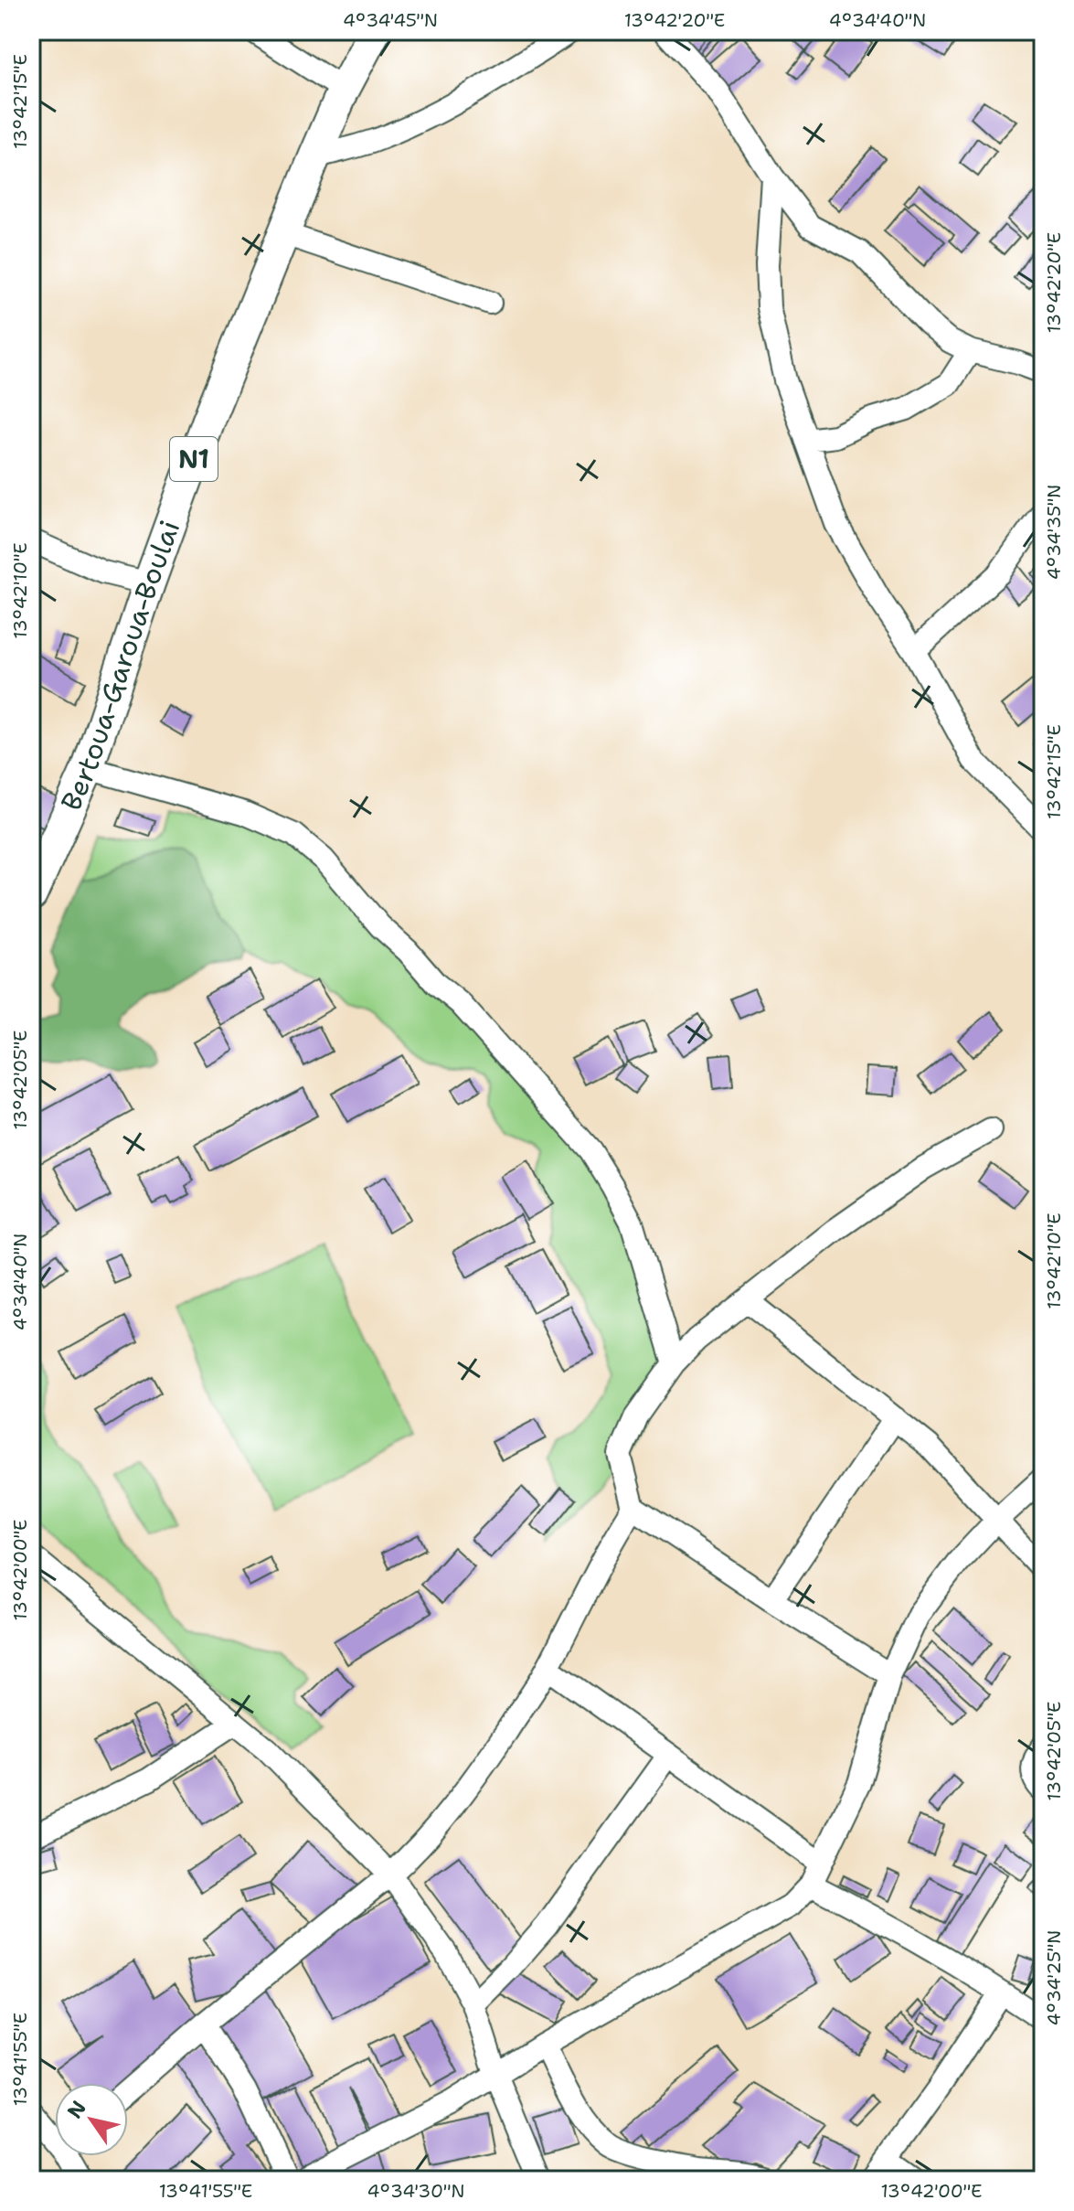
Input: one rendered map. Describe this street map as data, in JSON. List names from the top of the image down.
{
  "streets": {
    "highway": ["N1", "Bertoua-Garoua-Boulai"]
  },
  "north": "top left",
  "coordinates": [
    "4°34'45\"N",
    "13°42'20\"E",
    "4°34'40\"N",
    "13°42'15\"E",
    "4°34'35\"N",
    "13°42'10\"E",
    "13°42'05\"E",
    "13°42'00\"E",
    "4°34'25\"N",
    "13°41'55\"E",
    "4°34'30\"N"
  ]
}
